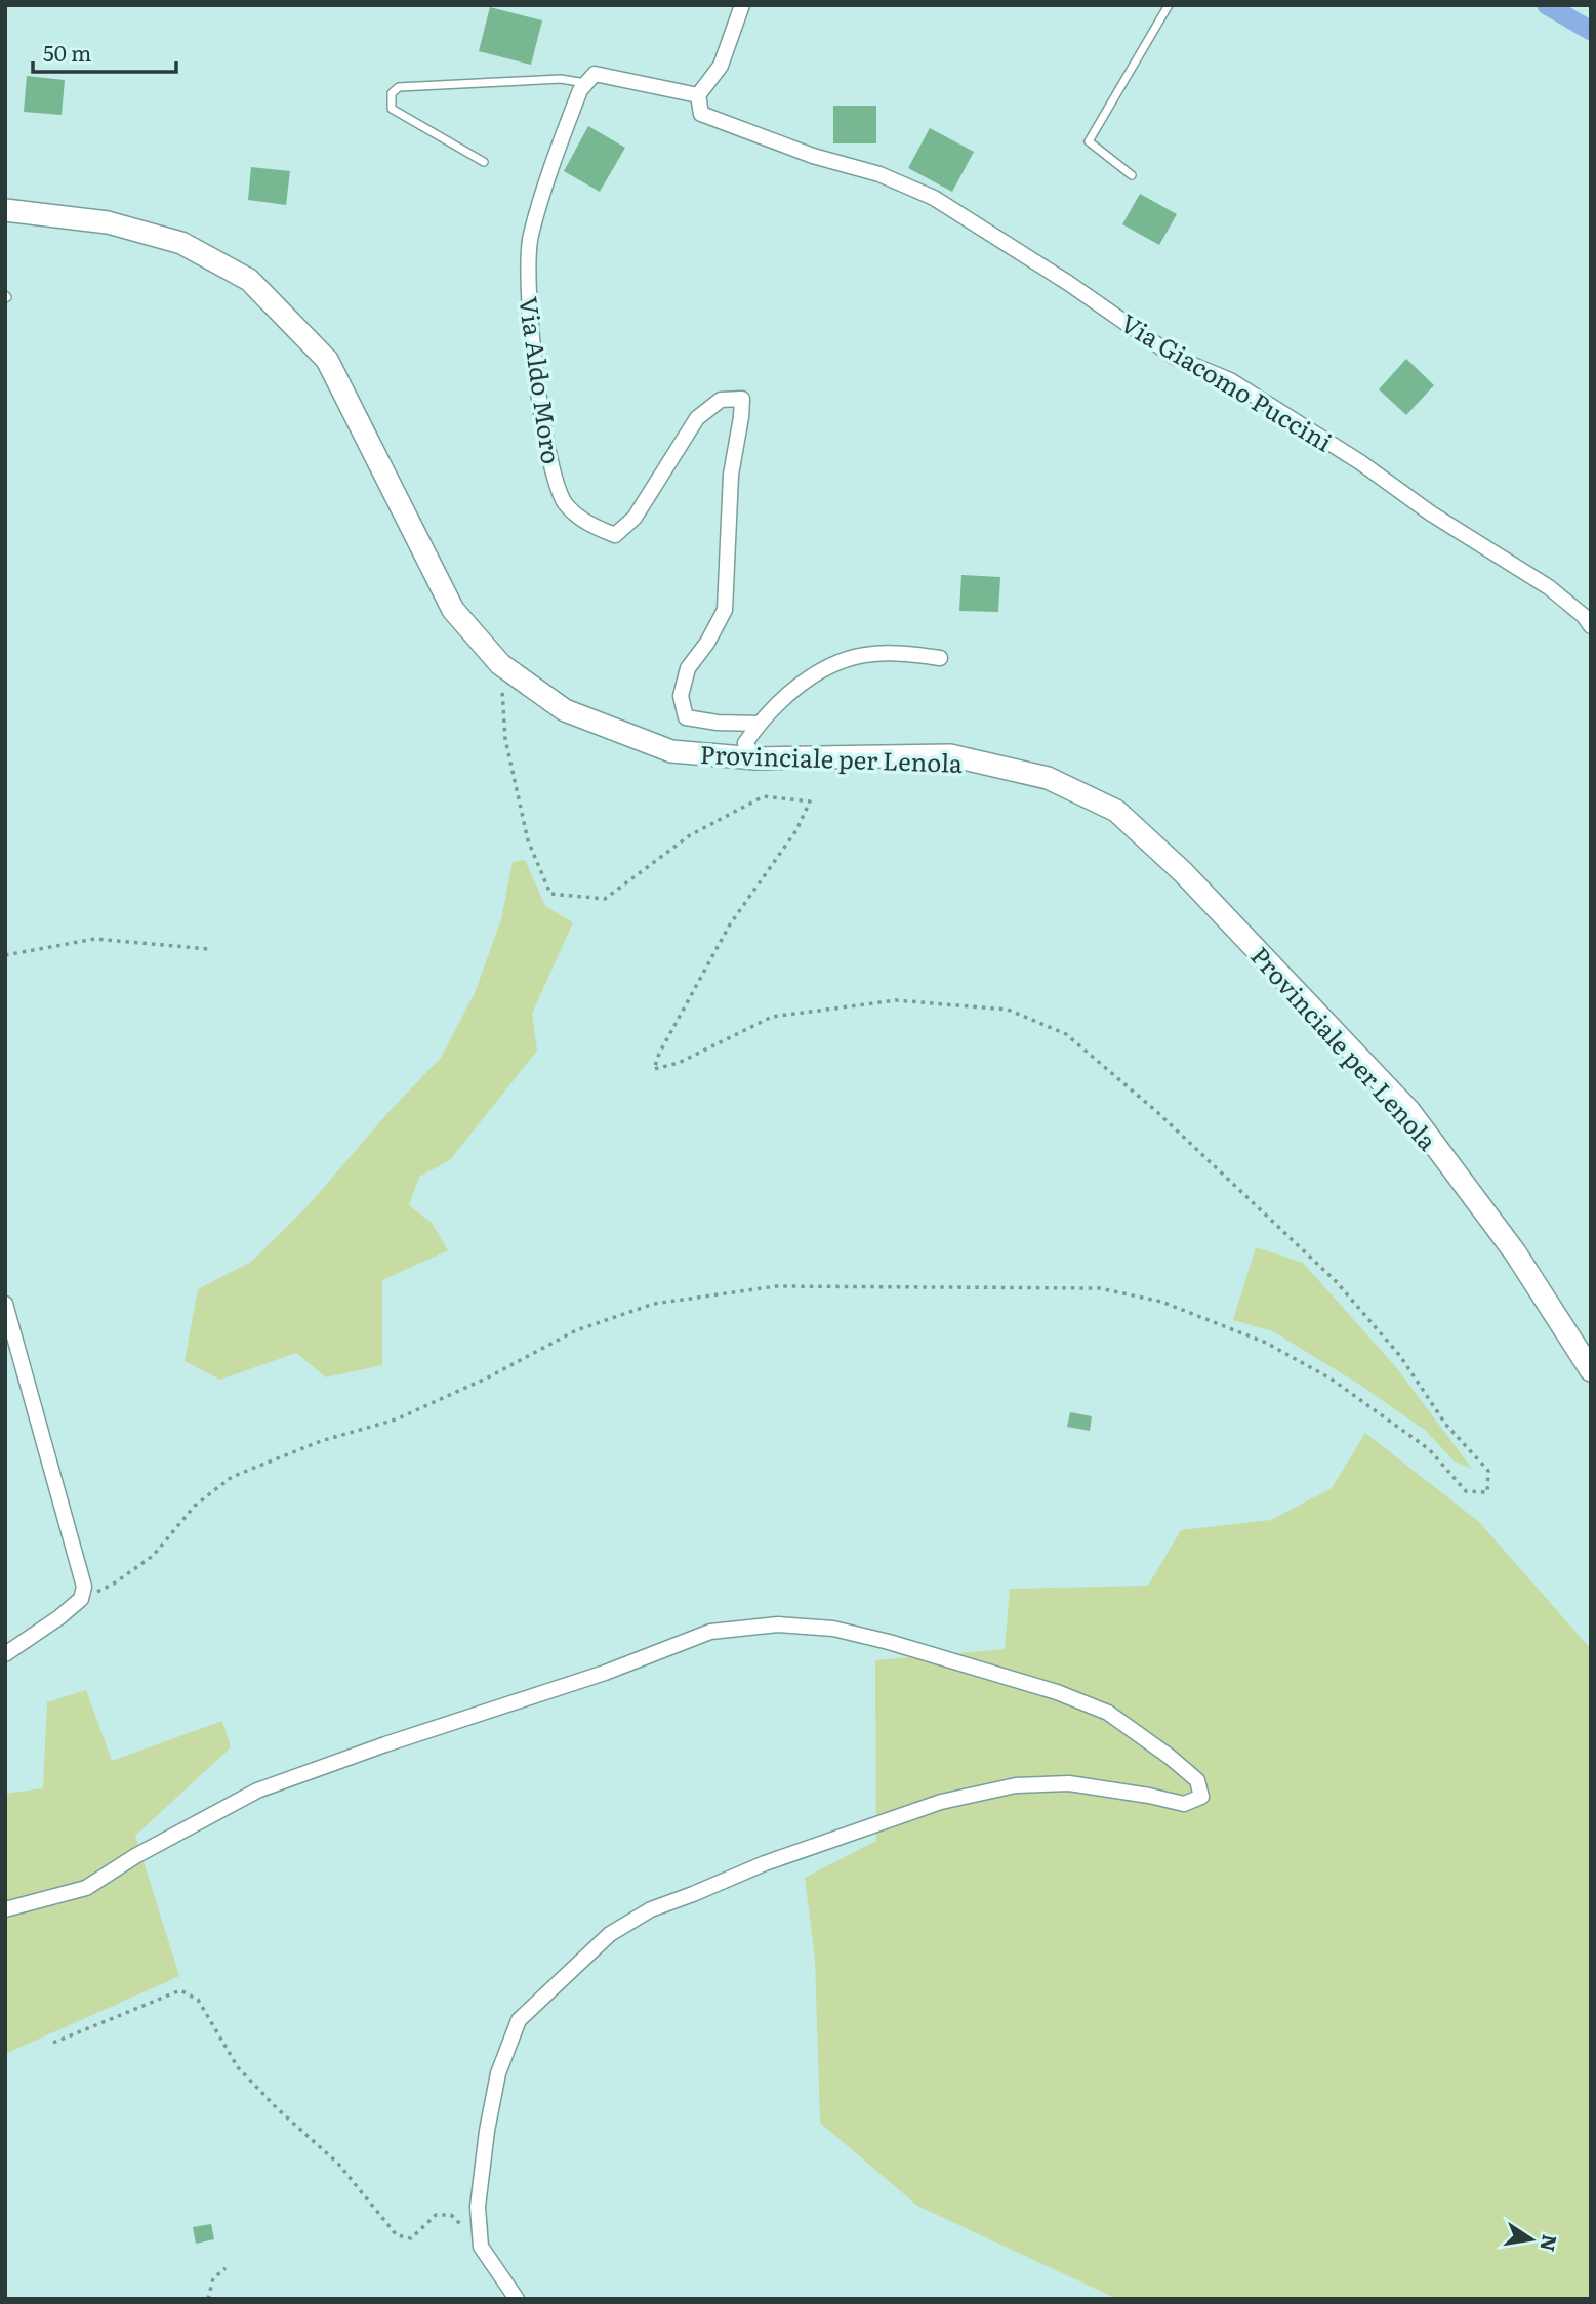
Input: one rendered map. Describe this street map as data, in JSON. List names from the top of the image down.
{
  "streets": {
    "main road": ["Provinciale per Lenola"],
    "street": ["Via Aldo Moro", "Via Giacomo Puccini"]
  },
  "scale_bar": "50 m",
  "north": "right"
}
